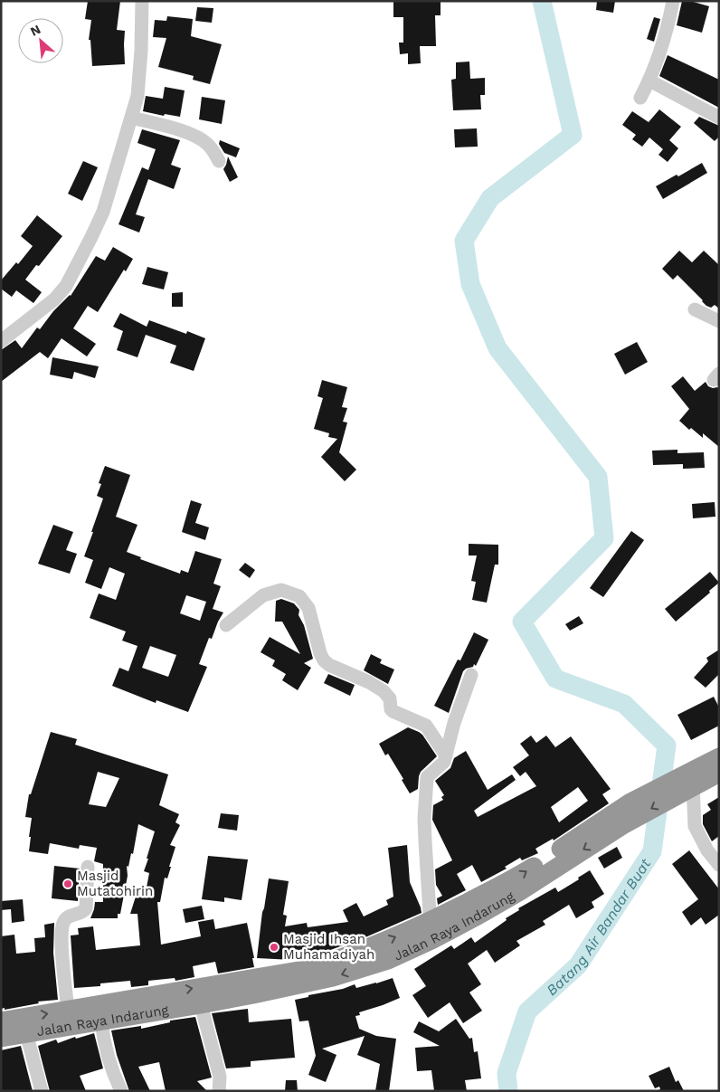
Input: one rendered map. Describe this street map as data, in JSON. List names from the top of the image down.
{
  "streets": {
    "highway": ["Jalan Raya Indarung"]
  },
  "water": ["Batang Air Bandar Buat"],
  "places": ["Masjid Mutatohirin", "Masjid Ihsan Muhamadiyah"],
  "north": "top left"
}
